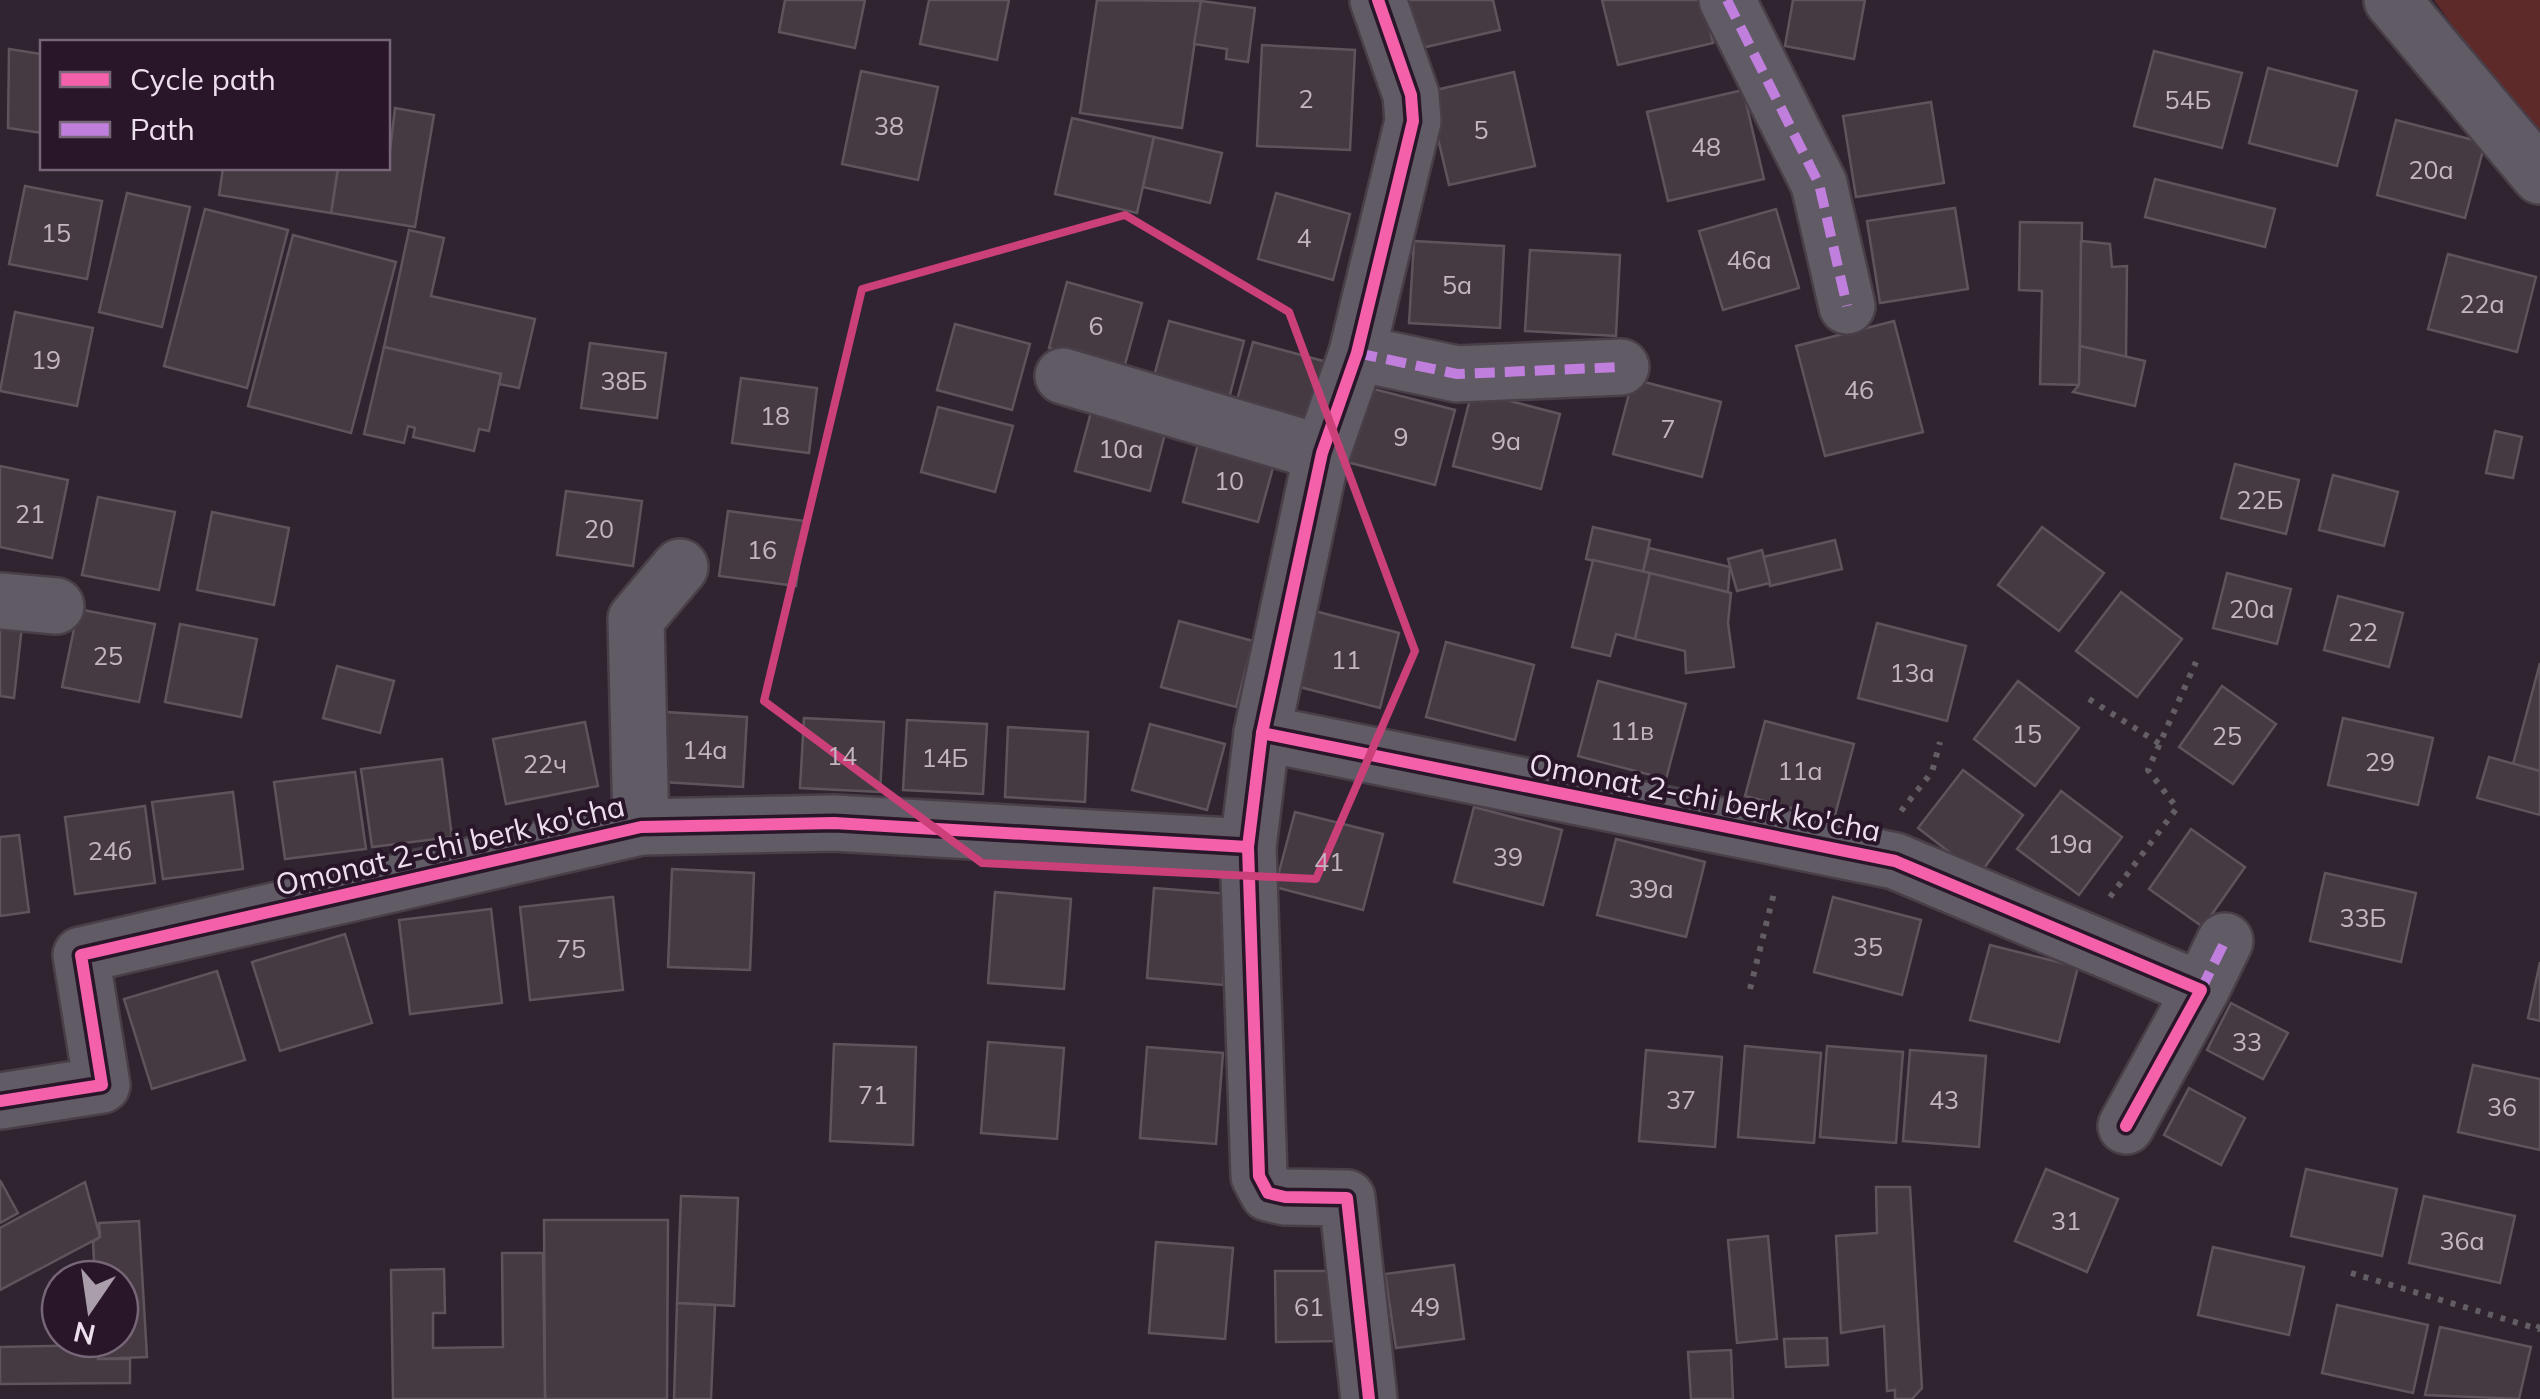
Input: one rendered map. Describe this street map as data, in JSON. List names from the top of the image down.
{
  "streets": {
    "street": ["Omonat 2-chi berk ko'cha"]
  },
  "house_numbers": [
    "2",
    "54Б",
    "38",
    "5",
    "48",
    "20a",
    "15",
    "4",
    "46a",
    "5a",
    "22a",
    "6",
    "19",
    "38Б",
    "46",
    "18",
    "7",
    "9",
    "9a",
    "10а",
    "10",
    "22Б",
    "21",
    "20",
    "16",
    "20а",
    "22",
    "25",
    "11",
    "13a",
    "11в",
    "15",
    "25",
    "14а",
    "14",
    "14Б",
    "29",
    "22ч",
    "11a",
    "19a",
    "24б",
    "39",
    "41",
    "39a",
    "33Б",
    "35",
    "75",
    "33",
    "71",
    "37",
    "43",
    "36",
    "31",
    "36a",
    "61",
    "49"
  ],
  "legend": ["Cycle path", "Path"],
  "north": "bottom"
}
